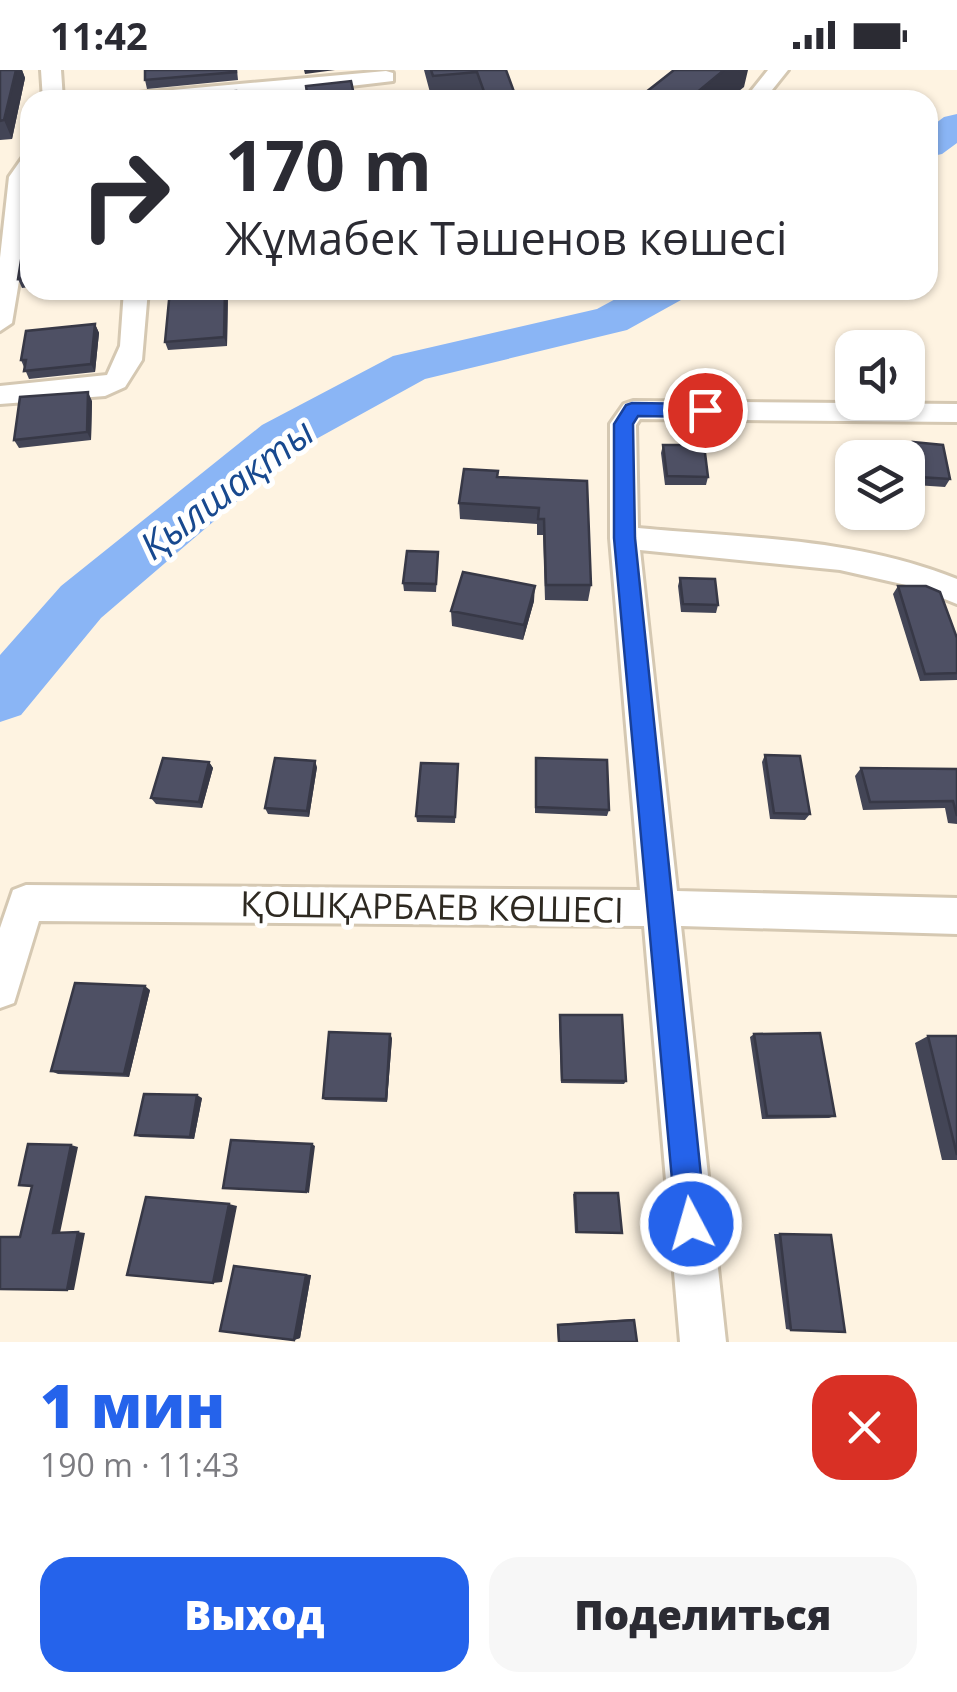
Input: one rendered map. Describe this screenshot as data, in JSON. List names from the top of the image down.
{
  "streets": {
    "street": ["ҚОШҚАРБАЕВ КӨШЕСІ"]
  },
  "water": ["Қылшақты"],
  "page": {
    "status": "11:42",
    "turn": ["170 m", "Жұмабек Тәшенов көшесі"],
    "heading": ["1 мин", "190 m · 11:43"],
    "buttons": ["Выход", "Поделиться"]
  }
}
